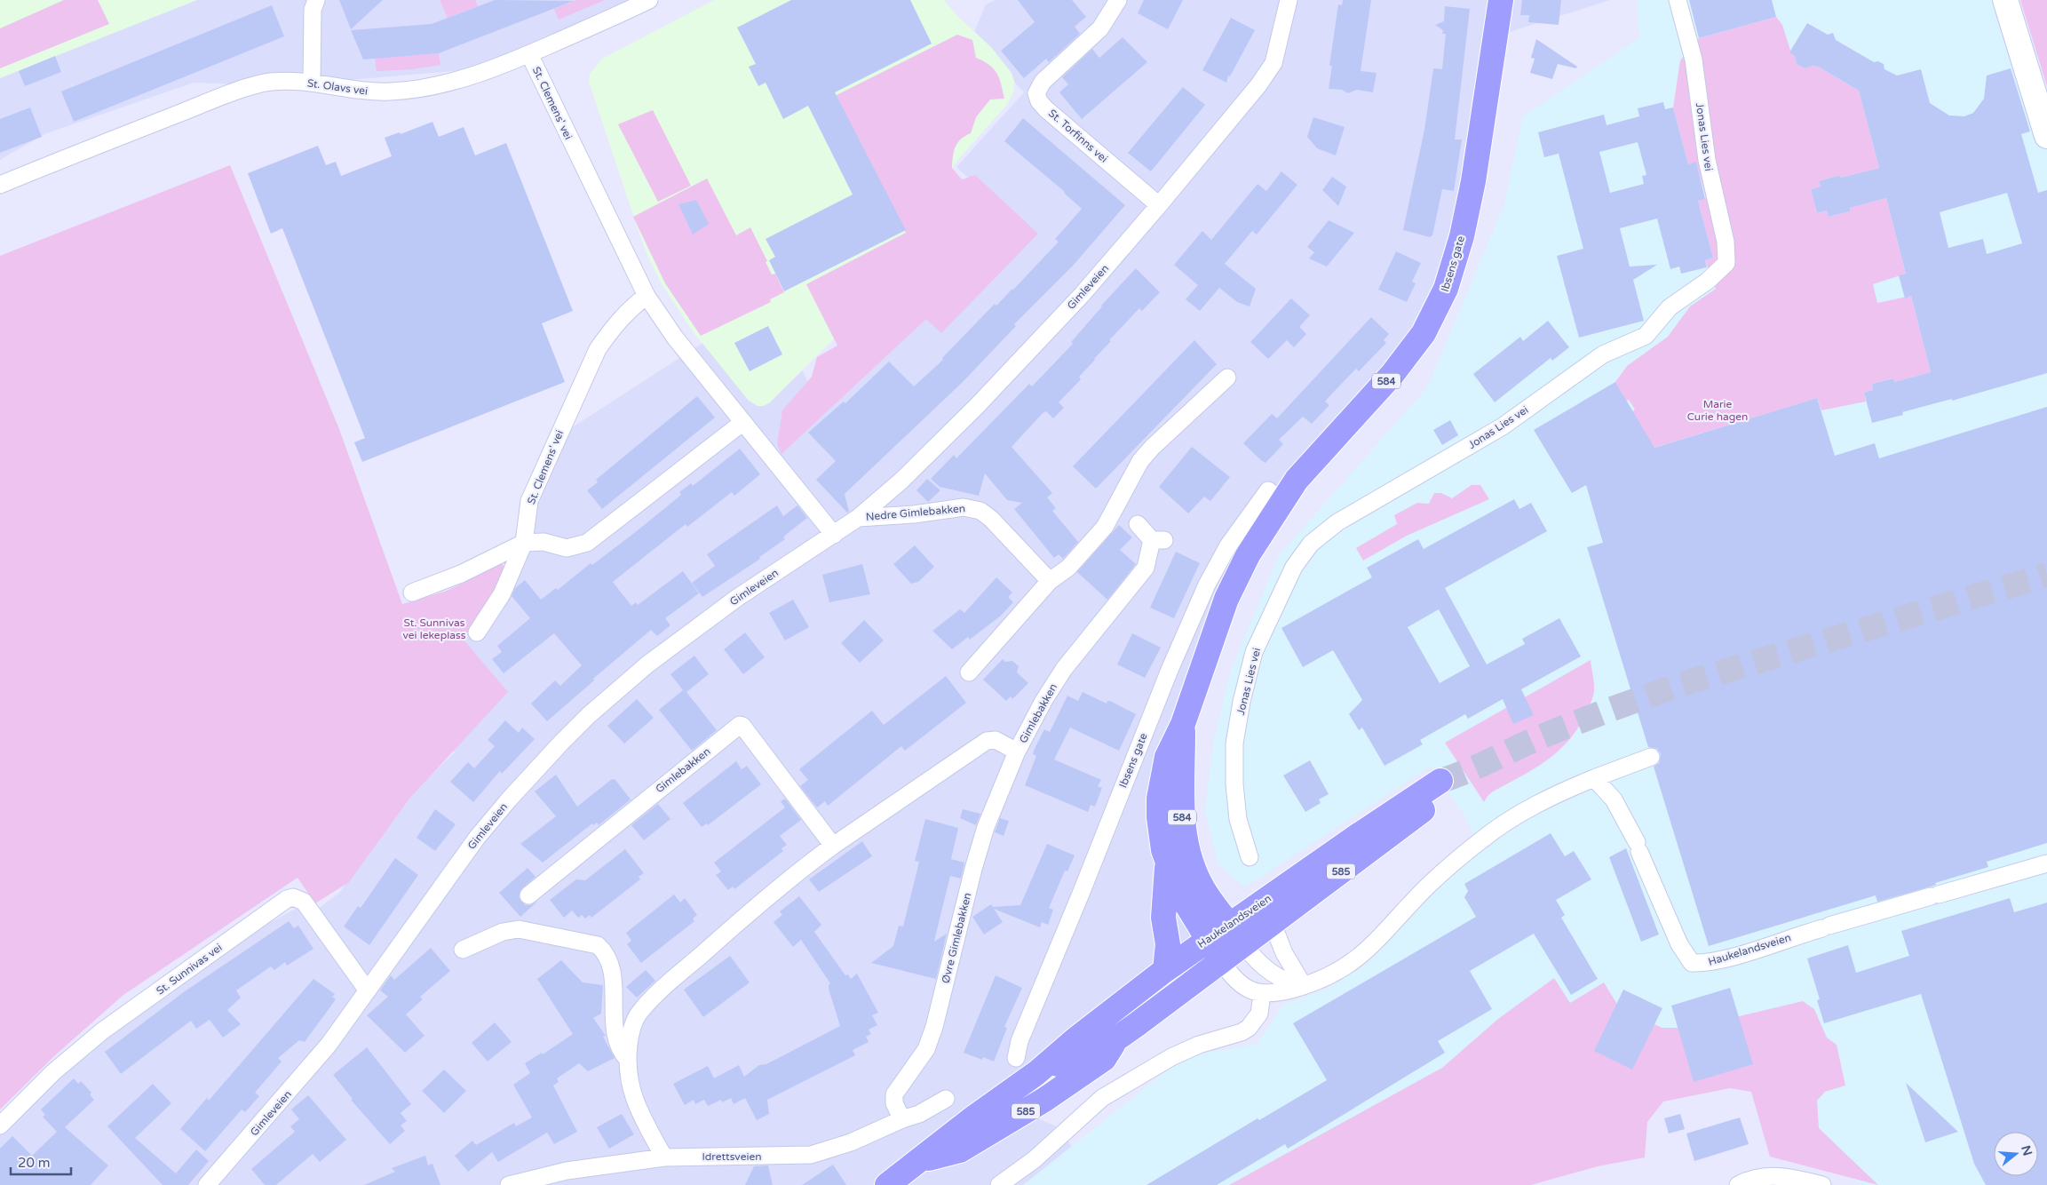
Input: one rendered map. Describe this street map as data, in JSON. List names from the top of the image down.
{
  "streets": {
    "main road": [
      "Ibsens gate",
      "584",
      "585",
      "Haukelandsveien"
    ],
    "street": [
      "St. Olavs vei",
      "St. Clemens' vei",
      "St. Torfinns vei",
      "Jonas Lies vei",
      "Gimleveien",
      "Nedre Gimlebakken",
      "Gimlebakken",
      "Øvre Gimlebakken",
      "St. Sunnivas vei",
      "Idrettsveien"
    ]
  },
  "crossings": [
    ["St. Olavs vei", "St. Clemens' vei"],
    ["St. Torfinns vei", "Gimleveien"],
    ["Ibsens gate", "584"],
    ["Ibsens gate", "Haukelandsveien"],
    ["Gimleveien", "Nedre Gimlebakken"],
    ["Gimleveien", "St. Sunnivas vei"],
    ["584", "Haukelandsveien"],
    ["Gimlebakken", "Øvre Gimlebakken"],
    ["Gimlebakken", "Idrettsveien"],
    ["Øvre Gimlebakken", "Idrettsveien"]
  ],
  "parks": ["Marie Curie hagen", "St. Sunnivas vei lekeplass"],
  "scale_bar": "20 m",
  "north": "right"
}
